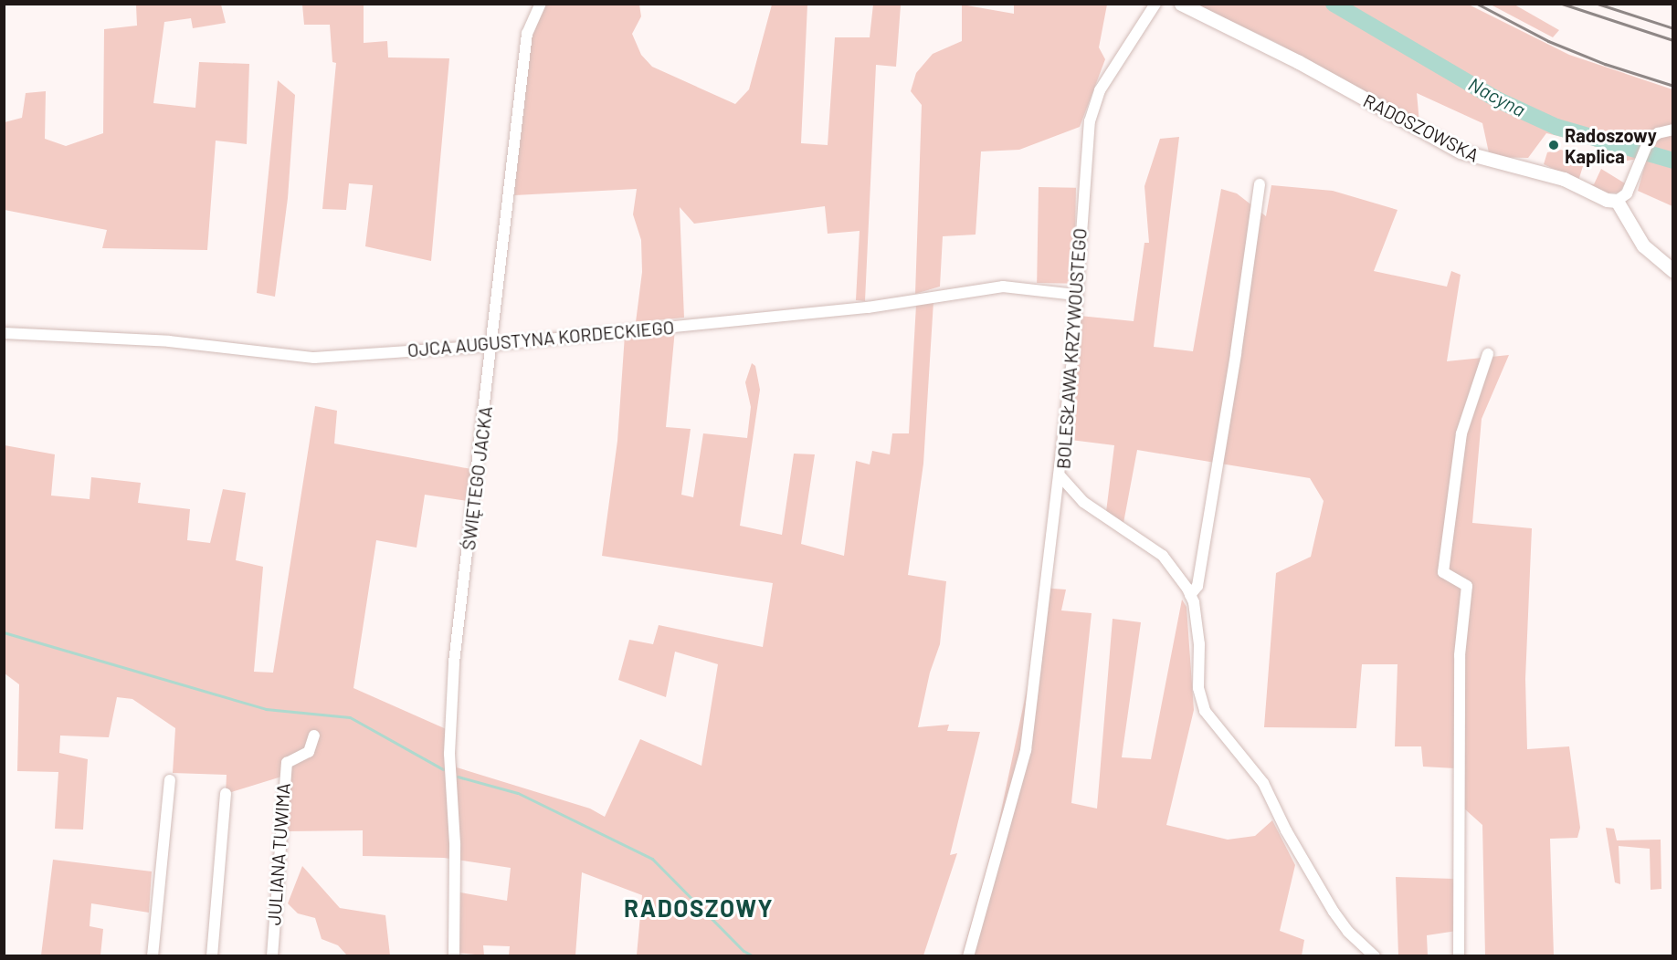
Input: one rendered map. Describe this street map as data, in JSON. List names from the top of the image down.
{
  "streets": {
    "street": [
      "RADOSZOWSKA",
      "OJCA AUGUSTYNA KORDECKIEGO",
      "BOLESŁAWA KRZYWOUSTEGO",
      "ŚWIĘTEGO JACKA",
      "JULIANA TUWIMA"
    ]
  },
  "crossings": [
    ["OJCA AUGUSTYNA KORDECKIEGO", "BOLESŁAWA KRZYWOUSTEGO"],
    ["OJCA AUGUSTYNA KORDECKIEGO", "ŚWIĘTEGO JACKA"]
  ],
  "districts": ["RADOSZOWY"],
  "water": ["Nacyna"],
  "places": ["Radoszowy Kaplica"]
}
